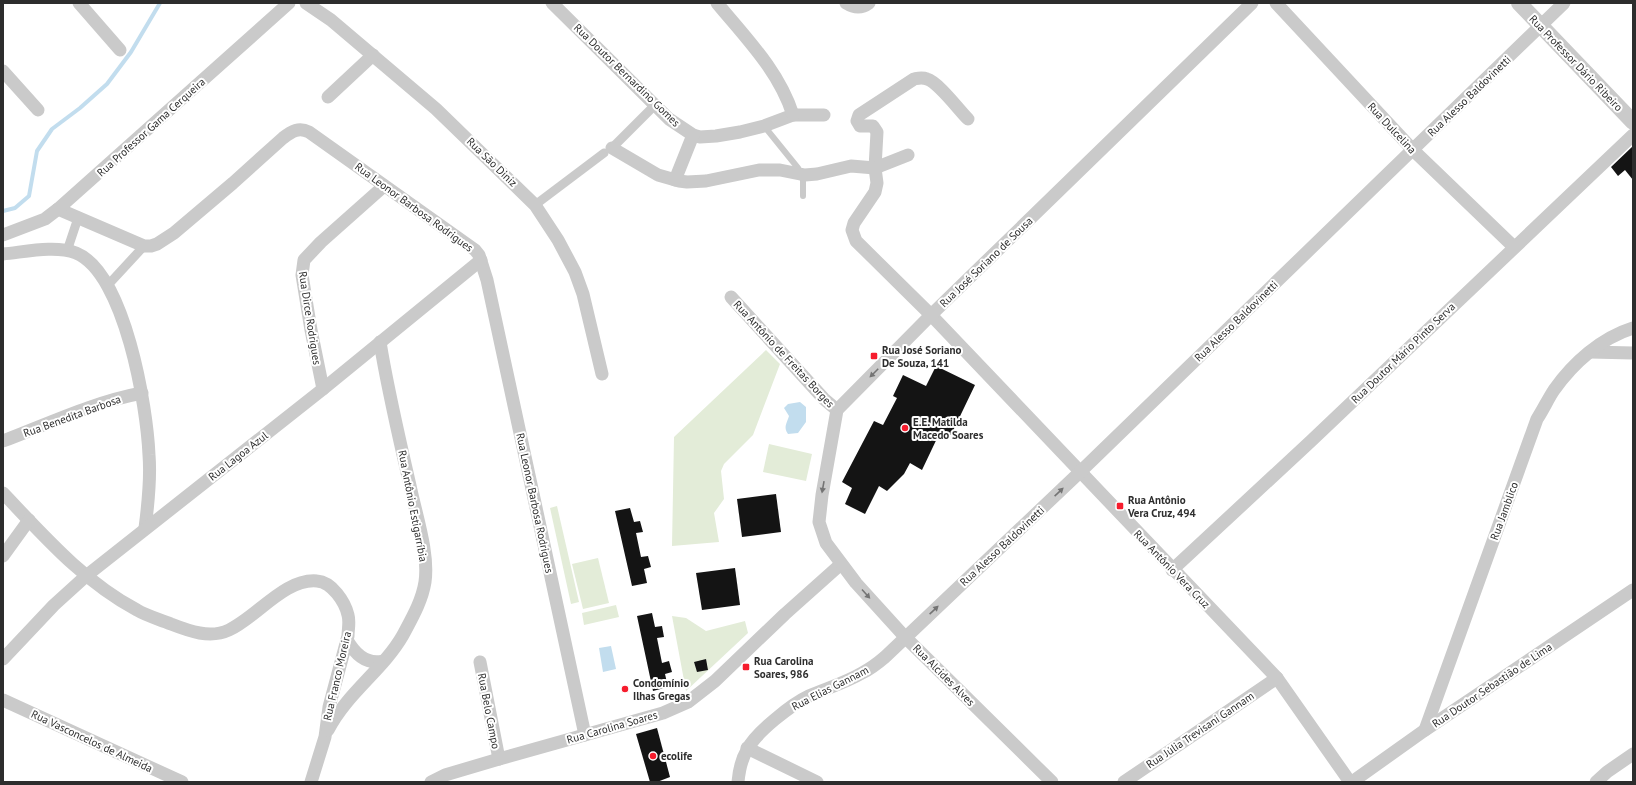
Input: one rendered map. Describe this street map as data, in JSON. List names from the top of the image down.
{
  "streets": {
    "street": [
      "Rua Professor Dário Ribeiro",
      "Rua Doutor Bernardino Gomes",
      "Rua Alesso Baldovinetti",
      "Rua Professor Gama Cerqueira",
      "Rua Dulcelina",
      "Rua São Diniz",
      "Rua Leonor Barbosa Rodrigues",
      "Rua José Soriano de Sousa",
      "Rua Dirce Rodrigues",
      "Rua Doutor Mário Pinto Serva",
      "Rua Antônio de Freitas Borges",
      "Rua Benedita Barbosa",
      "Rua Lagoa Azul",
      "Rua Antônio Estigarríbia",
      "Rua Jamblico",
      "Rua Antônio Vera Cruz",
      "Rua Alcides Alves",
      "Rua Franco Moreira",
      "Rua Doutor Sebastião de Lima",
      "Rua Elias Gannam",
      "Rua Belo Campo",
      "Rua Carolina Soares",
      "Rua Júlia Trevisani Gannam",
      "Rua Vasconcelos de Almeida"
    ]
  },
  "crossings": [
    ["Rua Professor Dário Ribeiro", "Rua Alesso Baldovinetti"],
    ["Rua Alesso Baldovinetti", "Rua Dulcelina"],
    ["Rua Alesso Baldovinetti", "Rua Antônio Vera Cruz"],
    ["Rua Alesso Baldovinetti", "Rua Alcides Alves"],
    ["Rua Alesso Baldovinetti", "Rua Elias Gannam"],
    ["Rua Dulcelina", "Rua Doutor Mário Pinto Serva"],
    ["Rua Leonor Barbosa Rodrigues", "Rua Dirce Rodrigues"],
    ["Rua Leonor Barbosa Rodrigues", "Rua Lagoa Azul"],
    ["Rua Leonor Barbosa Rodrigues", "Rua Carolina Soares"],
    ["Rua José Soriano de Sousa", "Rua Antônio de Freitas Borges"],
    ["Rua José Soriano de Sousa", "Rua Antônio Vera Cruz"],
    ["Rua Dirce Rodrigues", "Rua Lagoa Azul"],
    ["Rua Doutor Mário Pinto Serva", "Rua Antônio Vera Cruz"],
    ["Rua Lagoa Azul", "Rua Antônio Estigarríbia"],
    ["Rua Lagoa Azul", "Rua Franco Moreira"],
    ["Rua Antônio Estigarríbia", "Rua Franco Moreira"],
    ["Rua Jamblico", "Rua Doutor Sebastião de Lima"],
    ["Rua Antônio Vera Cruz", "Rua Doutor Sebastião de Lima"],
    ["Rua Antônio Vera Cruz", "Rua Júlia Trevisani Gannam"],
    ["Rua Alcides Alves", "Rua Elias Gannam"],
    ["Rua Alcides Alves", "Rua Carolina Soares"],
    ["Rua Belo Campo", "Rua Carolina Soares"]
  ],
  "places": {
    "transit": ["Rua José Soriano De Souza, 141", "Rua Antônio Vera Cruz, 494", "Rua Carolina Soares, 986"],
    "other": ["E.E. Matilda Macedo Soares", "Condomínio Ilhas Gregas", "ecolife"]
  }
}
